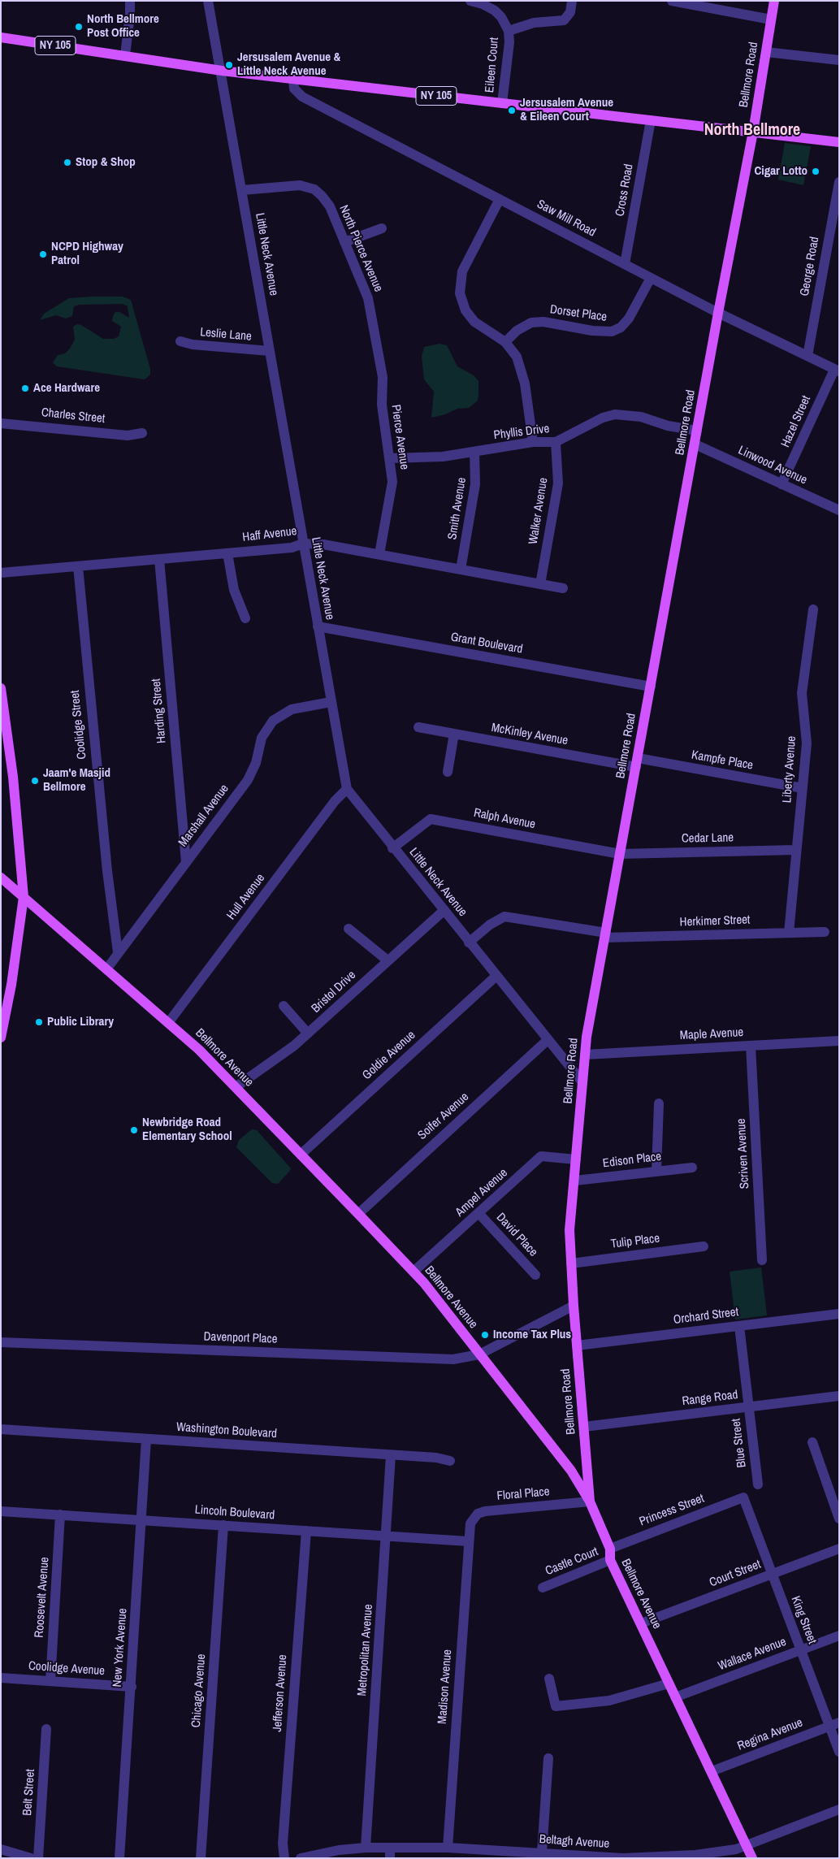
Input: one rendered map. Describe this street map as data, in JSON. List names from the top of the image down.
{
  "streets": {
    "main road": ["NY 105", "Bellmore Road", "Bellmore Avenue"],
    "street": [
      "Eileen Court",
      "Cross Road",
      "Saw Mill Road",
      "North Pierce Avenue",
      "Little Neck Avenue",
      "George Road",
      "Dorset Place",
      "Leslie Lane",
      "Charles Street",
      "Hazel Street",
      "Phyllis Drive",
      "Pierce Avenue",
      "Linwood Avenue",
      "Smith Avenue",
      "Walker Avenue",
      "Haff Avenue",
      "Grant Boulevard",
      "Harding Street",
      "Coolidge Street",
      "McKinley Avenue",
      "Kampfe Place",
      "Liberty Avenue",
      "Marshall Avenue",
      "Ralph Avenue",
      "Cedar Lane",
      "Hull Avenue",
      "Herkimer Street",
      "Bristol Drive",
      "Maple Avenue",
      "Goldie Avenue",
      "Soifer Avenue",
      "Scriven Avenue",
      "Edison Place",
      "Ampel Avenue",
      "David Place",
      "Tulip Place",
      "Orchard Street",
      "Davenport Place",
      "Range Road",
      "Washington Boulevard",
      "Blue Street",
      "Floral Place",
      "Princess Street",
      "Lincoln Boulevard",
      "Castle Court",
      "Court Street",
      "Roosevelt Avenue",
      "King Street",
      "New York Avenue",
      "Metropolitan Avenue",
      "Wallace Avenue",
      "Coolidge Avenue",
      "Madison Avenue",
      "Chicago Avenue",
      "Jefferson Avenue",
      "Regina Avenue",
      "Belt Street",
      "Beltagh Avenue"
    ]
  },
  "crossings": [
    ["NY 105", "Eileen Court"],
    ["NY 105", "Bellmore Road"],
    ["NY 105", "Cross Road"],
    ["NY 105", "Saw Mill Road"],
    ["NY 105", "Little Neck Avenue"],
    ["Bellmore Road", "Saw Mill Road"],
    ["Bellmore Road", "Little Neck Avenue"],
    ["Bellmore Road", "Phyllis Drive"],
    ["Bellmore Road", "Linwood Avenue"],
    ["Bellmore Road", "Grant Boulevard"],
    ["Bellmore Road", "McKinley Avenue"],
    ["Bellmore Road", "Kampfe Place"],
    ["Bellmore Road", "Ralph Avenue"],
    ["Bellmore Road", "Cedar Lane"],
    ["Bellmore Road", "Herkimer Street"],
    ["Bellmore Road", "Maple Avenue"],
    ["Bellmore Road", "Bellmore Avenue"],
    ["Bellmore Road", "Edison Place"],
    ["Bellmore Road", "Ampel Avenue"],
    ["Bellmore Road", "Tulip Place"],
    ["Bellmore Road", "Orchard Street"],
    ["Bellmore Road", "Davenport Place"],
    ["Bellmore Road", "Range Road"],
    ["Bellmore Road", "Floral Place"],
    ["Cross Road", "Saw Mill Road"],
    ["Saw Mill Road", "George Road"],
    ["Saw Mill Road", "Dorset Place"],
    ["Saw Mill Road", "Hazel Street"],
    ["North Pierce Avenue", "Little Neck Avenue"],
    ["North Pierce Avenue", "Pierce Avenue"],
    ["Little Neck Avenue", "Leslie Lane"],
    ["Little Neck Avenue", "Haff Avenue"],
    ["Little Neck Avenue", "Grant Boulevard"],
    ["Little Neck Avenue", "Marshall Avenue"],
    ["Little Neck Avenue", "Ralph Avenue"],
    ["Little Neck Avenue", "Hull Avenue"],
    ["Little Neck Avenue", "Herkimer Street"],
    ["Little Neck Avenue", "Bristol Drive"],
    ["Little Neck Avenue", "Goldie Avenue"],
    ["Little Neck Avenue", "Soifer Avenue"],
    ["Hazel Street", "Linwood Avenue"],
    ["Phyllis Drive", "Pierce Avenue"],
    ["Phyllis Drive", "Smith Avenue"],
    ["Phyllis Drive", "Walker Avenue"],
    ["Pierce Avenue", "Haff Avenue"],
    ["Smith Avenue", "Haff Avenue"],
    ["Walker Avenue", "Haff Avenue"],
    ["Haff Avenue", "Harding Street"],
    ["Haff Avenue", "Coolidge Street"],
    ["Harding Street", "Marshall Avenue"],
    ["Coolidge Street", "Marshall Avenue"],
    ["McKinley Avenue", "Kampfe Place"],
    ["Kampfe Place", "Liberty Avenue"],
    ["Liberty Avenue", "Cedar Lane"],
    ["Liberty Avenue", "Herkimer Street"],
    ["Marshall Avenue", "Bellmore Avenue"],
    ["Ralph Avenue", "Cedar Lane"],
    ["Hull Avenue", "Bellmore Avenue"],
    ["Bristol Drive", "Bellmore Avenue"],
    ["Maple Avenue", "Scriven Avenue"],
    ["Goldie Avenue", "Bellmore Avenue"],
    ["Bellmore Avenue", "Soifer Avenue"],
    ["Bellmore Avenue", "Ampel Avenue"],
    ["Bellmore Avenue", "Davenport Place"],
    ["Bellmore Avenue", "Floral Place"],
    ["Bellmore Avenue", "Princess Street"],
    ["Bellmore Avenue", "Castle Court"],
    ["Bellmore Avenue", "Court Street"],
    ["Bellmore Avenue", "Wallace Avenue"],
    ["Bellmore Avenue", "Regina Avenue"],
    ["Bellmore Avenue", "Beltagh Avenue"],
    ["Ampel Avenue", "David Place"],
    ["Orchard Street", "Blue Street"],
    ["Range Road", "Blue Street"],
    ["Washington Boulevard", "New York Avenue"],
    ["Washington Boulevard", "Metropolitan Avenue"],
    ["Floral Place", "Madison Avenue"],
    ["Princess Street", "King Street"],
    ["Lincoln Boulevard", "Roosevelt Avenue"],
    ["Lincoln Boulevard", "New York Avenue"],
    ["Lincoln Boulevard", "Metropolitan Avenue"],
    ["Lincoln Boulevard", "Madison Avenue"],
    ["Lincoln Boulevard", "Chicago Avenue"],
    ["Lincoln Boulevard", "Jefferson Avenue"],
    ["Court Street", "King Street"],
    ["Roosevelt Avenue", "Coolidge Avenue"],
    ["King Street", "Wallace Avenue"],
    ["King Street", "Regina Avenue"],
    ["New York Avenue", "Coolidge Avenue"],
    ["Metropolitan Avenue", "Beltagh Avenue"],
    ["Madison Avenue", "Beltagh Avenue"]
  ],
  "districts": ["North Bellmore"],
  "places": [
    "North Bellmore Post Office",
    "Jersusalem Avenue & Little Neck Avenue",
    "Jersusalem Avenue & Eileen Court",
    "Stop & Shop",
    "Cigar Lotto",
    "NCPD Highway Patrol",
    "Ace Hardware",
    "Jaam'e Masjid Bellmore",
    "Public Library",
    "Newbridge Road Elementary School",
    "Income Tax Plus"
  ]
}
